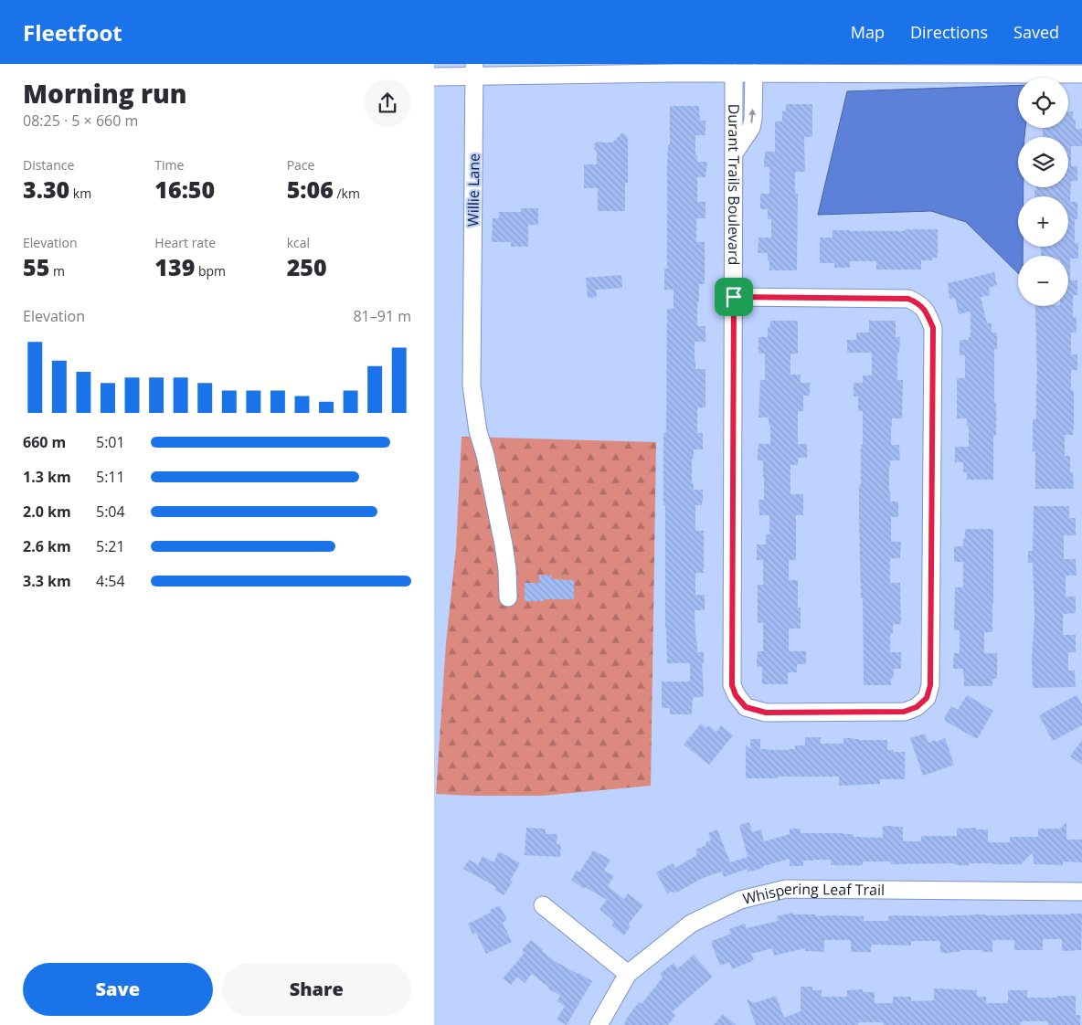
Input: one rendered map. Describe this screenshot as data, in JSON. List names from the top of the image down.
{
  "streets": {
    "street": ["Durant Trails Boulevard", "Willie Lane", "Whispering Leaf Trail"]
  },
  "page": {
    "header": "Fleetfoot",
    "nav": ["Map", "Directions", "Saved"],
    "heading": ["Morning run", "08:25 · 5 × 660 m"],
    "map_buttons": ["+", "−"],
    "stats": [
      ["Distance", "3.30 km"],
      ["Time", "16:50"],
      ["Pace", "5:06 /km"],
      ["Elevation", "55 m"],
      ["Heart rate", "139 bpm"],
      ["kcal", "250"]
    ],
    "chart": ["Elevation", "81–91 m"],
    "list": [
      {
        "name": "660 m",
        "note": "5:01"
      },
      {
        "name": "1.3 km",
        "note": "5:11"
      },
      {
        "name": "2.0 km",
        "note": "5:04"
      },
      {
        "name": "2.6 km",
        "note": "5:21"
      },
      {
        "name": "3.3 km",
        "note": "4:54"
      }
    ],
    "buttons": ["Save", "Share"]
  }
}
